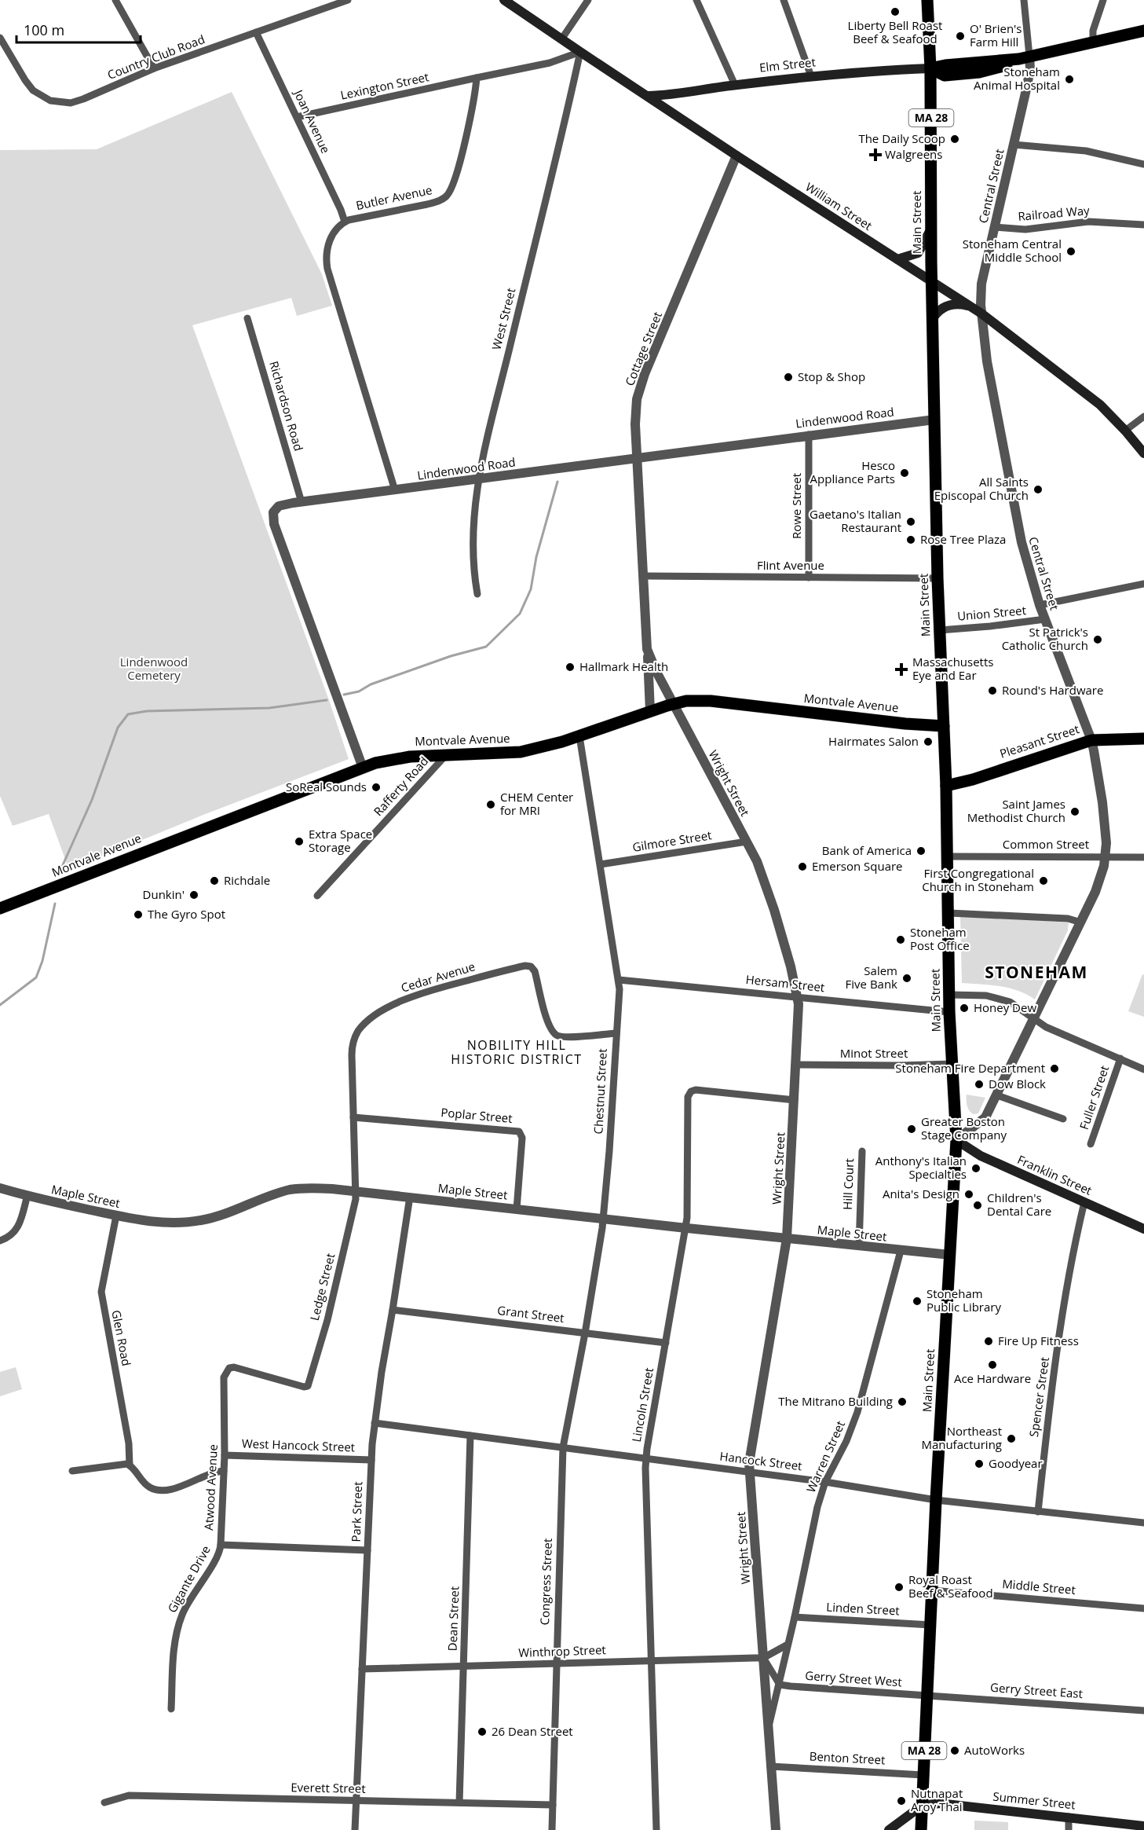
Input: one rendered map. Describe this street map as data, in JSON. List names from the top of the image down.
{
  "streets": {
    "main road": [
      "Elm Street",
      "MA 28",
      "William Street",
      "Main Street",
      "Montvale Avenue",
      "Pleasant Street",
      "Franklin Street",
      "Summer Street"
    ],
    "street": [
      "Country Club Road",
      "Lexington Street",
      "Joan Avenue",
      "Central Street",
      "Butler Avenue",
      "Railroad Way",
      "West Street",
      "Cottage Street",
      "Richardson Road",
      "Lindenwood Road",
      "Rowe Street",
      "Flint Avenue",
      "Union Street",
      "Wright Street",
      "Rafferty Road",
      "Gilmore Street",
      "Common Street",
      "Cedar Avenue",
      "Hersam Street",
      "Minot Street",
      "Chestnut Street",
      "Fuller Street",
      "Poplar Street",
      "Hill Court",
      "Maple Street",
      "Ledge Street",
      "Grant Street",
      "Glen Road",
      "Spencer Street",
      "Lincoln Street",
      "West Hancock Street",
      "Warren Street",
      "Hancock Street",
      "Atwood Avenue",
      "Park Street",
      "Gigante Drive",
      "Congress Street",
      "Middle Street",
      "Linden Street",
      "Dean Street",
      "Winthrop Street",
      "Gerry Street West",
      "Gerry Street East",
      "Benton Street",
      "Everett Street"
    ]
  },
  "crossings": [
    ["Country Club Road", "Joan Avenue"],
    ["Elm Street", "Central Street"],
    ["Elm Street", "William Street"],
    ["Elm Street", "Main Street"],
    ["Lexington Street", "Joan Avenue"],
    ["Lexington Street", "Butler Avenue"],
    ["Joan Avenue", "Butler Avenue"],
    ["Central Street", "William Street"],
    ["Central Street", "Railroad Way"],
    ["Central Street", "Main Street"],
    ["Central Street", "Union Street"],
    ["Central Street", "Pleasant Street"],
    ["Central Street", "Common Street"],
    ["Central Street", "Franklin Street"],
    ["Butler Avenue", "Lindenwood Road"],
    ["William Street", "Main Street"],
    ["William Street", "West Street"],
    ["William Street", "Cottage Street"],
    ["Main Street", "Lindenwood Road"],
    ["Main Street", "Flint Avenue"],
    ["Main Street", "Union Street"],
    ["Main Street", "Montvale Avenue"],
    ["Main Street", "Pleasant Street"],
    ["Main Street", "Common Street"],
    ["Main Street", "Hersam Street"],
    ["Main Street", "Minot Street"],
    ["Main Street", "Franklin Street"],
    ["Main Street", "Maple Street"],
    ["Main Street", "Hancock Street"],
    ["Main Street", "Middle Street"],
    ["Main Street", "Linden Street"],
    ["Main Street", "Gerry Street West"],
    ["Main Street", "Gerry Street East"],
    ["Main Street", "Benton Street"],
    ["Main Street", "Summer Street"],
    ["West Street", "Lindenwood Road"],
    ["Cottage Street", "Lindenwood Road"],
    ["Cottage Street", "Flint Avenue"],
    ["Cottage Street", "Montvale Avenue"],
    ["Cottage Street", "Wright Street"],
    ["Richardson Road", "Lindenwood Road"],
    ["Lindenwood Road", "Rowe Street"],
    ["Lindenwood Road", "Montvale Avenue"],
    ["Rowe Street", "Flint Avenue"],
    ["Montvale Avenue", "Wright Street"],
    ["Montvale Avenue", "Rafferty Road"],
    ["Montvale Avenue", "Chestnut Street"],
    ["Wright Street", "Gilmore Street"],
    ["Wright Street", "Hersam Street"],
    ["Wright Street", "Minot Street"],
    ["Wright Street", "Maple Street"],
    ["Wright Street", "Lincoln Street"],
    ["Wright Street", "Warren Street"],
    ["Wright Street", "Hancock Street"],
    ["Wright Street", "Winthrop Street"],
    ["Gilmore Street", "Chestnut Street"],
    ["Cedar Avenue", "Chestnut Street"],
    ["Cedar Avenue", "Poplar Street"],
    ["Cedar Avenue", "Maple Street"],
    ["Cedar Avenue", "Ledge Street"],
    ["Hersam Street", "Chestnut Street"],
    ["Chestnut Street", "Maple Street"],
    ["Chestnut Street", "Grant Street"],
    ["Chestnut Street", "Hancock Street"],
    ["Chestnut Street", "Congress Street"],
    ["Poplar Street", "Maple Street"],
    ["Franklin Street", "Spencer Street"],
    ["Hill Court", "Maple Street"],
    ["Maple Street", "Ledge Street"],
    ["Maple Street", "Glen Road"],
    ["Maple Street", "Lincoln Street"],
    ["Maple Street", "Warren Street"],
    ["Maple Street", "Park Street"],
    ["Ledge Street", "Atwood Avenue"],
    ["Grant Street", "Lincoln Street"],
    ["Grant Street", "Park Street"],
    ["Spencer Street", "Hancock Street"],
    ["Lincoln Street", "Hancock Street"],
    ["Lincoln Street", "Winthrop Street"],
    ["West Hancock Street", "Atwood Avenue"],
    ["West Hancock Street", "Park Street"],
    ["Warren Street", "Hancock Street"],
    ["Warren Street", "Linden Street"],
    ["Warren Street", "Winthrop Street"],
    ["Warren Street", "Gerry Street West"],
    ["Warren Street", "Benton Street"],
    ["Hancock Street", "Park Street"],
    ["Hancock Street", "Congress Street"],
    ["Hancock Street", "Dean Street"],
    ["Atwood Avenue", "Park Street"],
    ["Atwood Avenue", "Gigante Drive"],
    ["Park Street", "Winthrop Street"],
    ["Park Street", "Everett Street"],
    ["Congress Street", "Winthrop Street"],
    ["Congress Street", "Everett Street"],
    ["Dean Street", "Winthrop Street"],
    ["Dean Street", "Everett Street"],
    ["Gerry Street West", "Gerry Street East"]
  ],
  "districts": ["STONEHAM", "NOBILITY HILL HISTORIC DISTRICT"],
  "parks": ["Lindenwood Cemetery"],
  "places": {
    "other": [
      "Liberty Bell Roast Beef & Seafood",
      "O' Brien's Farm Hill",
      "Stoneham Animal Hospital",
      "The Daily Scoop",
      "Stoneham Central Middle School",
      "Stop & Shop",
      "Hesco Appliance Parts",
      "All Saints Episcopal Church",
      "Gaetano's Italian Restaurant",
      "Rose Tree Plaza",
      "St Patrick's Catholic Church",
      "Hallmark Health",
      "Round's Hardware",
      "Hairmates Salon",
      "SoReal Sounds",
      "CHEM Center for MRI",
      "Saint James Methodist Church",
      "Extra Space Storage",
      "Bank of America",
      "Emerson Square",
      "Richdale",
      "First Congregational Church in Stoneham",
      "Dunkin'",
      "The Gyro Spot",
      "Stoneham Post Office",
      "Salem Five Bank",
      "Honey Dew",
      "Stoneham Fire Department",
      "Dow Block",
      "Greater Boston Stage Company",
      "Anthony's Italian Specialties",
      "Anita's Design",
      "Children's Dental Care",
      "Stoneham Public Library",
      "Fire Up Fitness",
      "Ace Hardware",
      "The Mitrano Building",
      "Northeast Manufacturing",
      "Goodyear",
      "Royal Roast Beef & Seafood",
      "26 Dean Street",
      "AutoWorks",
      "Nutnapat Aroy Thai"
    ],
    "health": ["Walgreens", "Massachusetts Eye and Ear"]
  },
  "scale_bar": "100 m"
}
